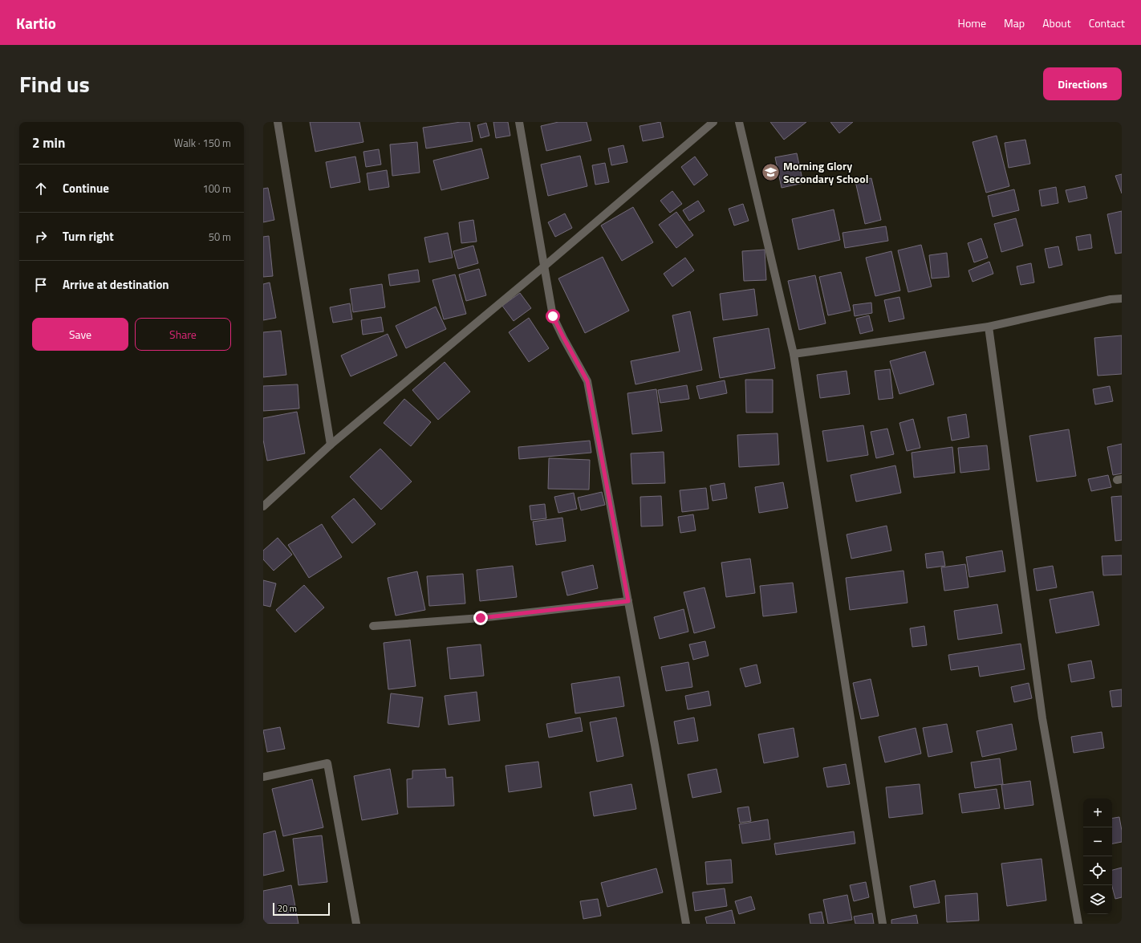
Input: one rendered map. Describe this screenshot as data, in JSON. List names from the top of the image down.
{
  "places": {
    "school or university": ["Morning Glory Secondary School"]
  },
  "scale_bar": "20 m",
  "page": {
    "header": "Kartio",
    "nav": [
      "Home",
      "Map",
      "About",
      "Contact"
    ],
    "title": "Find us",
    "buttons": [
      "Directions",
      ["Save", "Share"]
    ],
    "heading": ["2 min", "Walk · 150 m"],
    "list": [
      ["Continue", "100 m"],
      ["Turn right", "50 m"],
      "Arrive at destination"
    ],
    "map_buttons": ["+", "−"],
    "scale": "20 m"
  }
}
